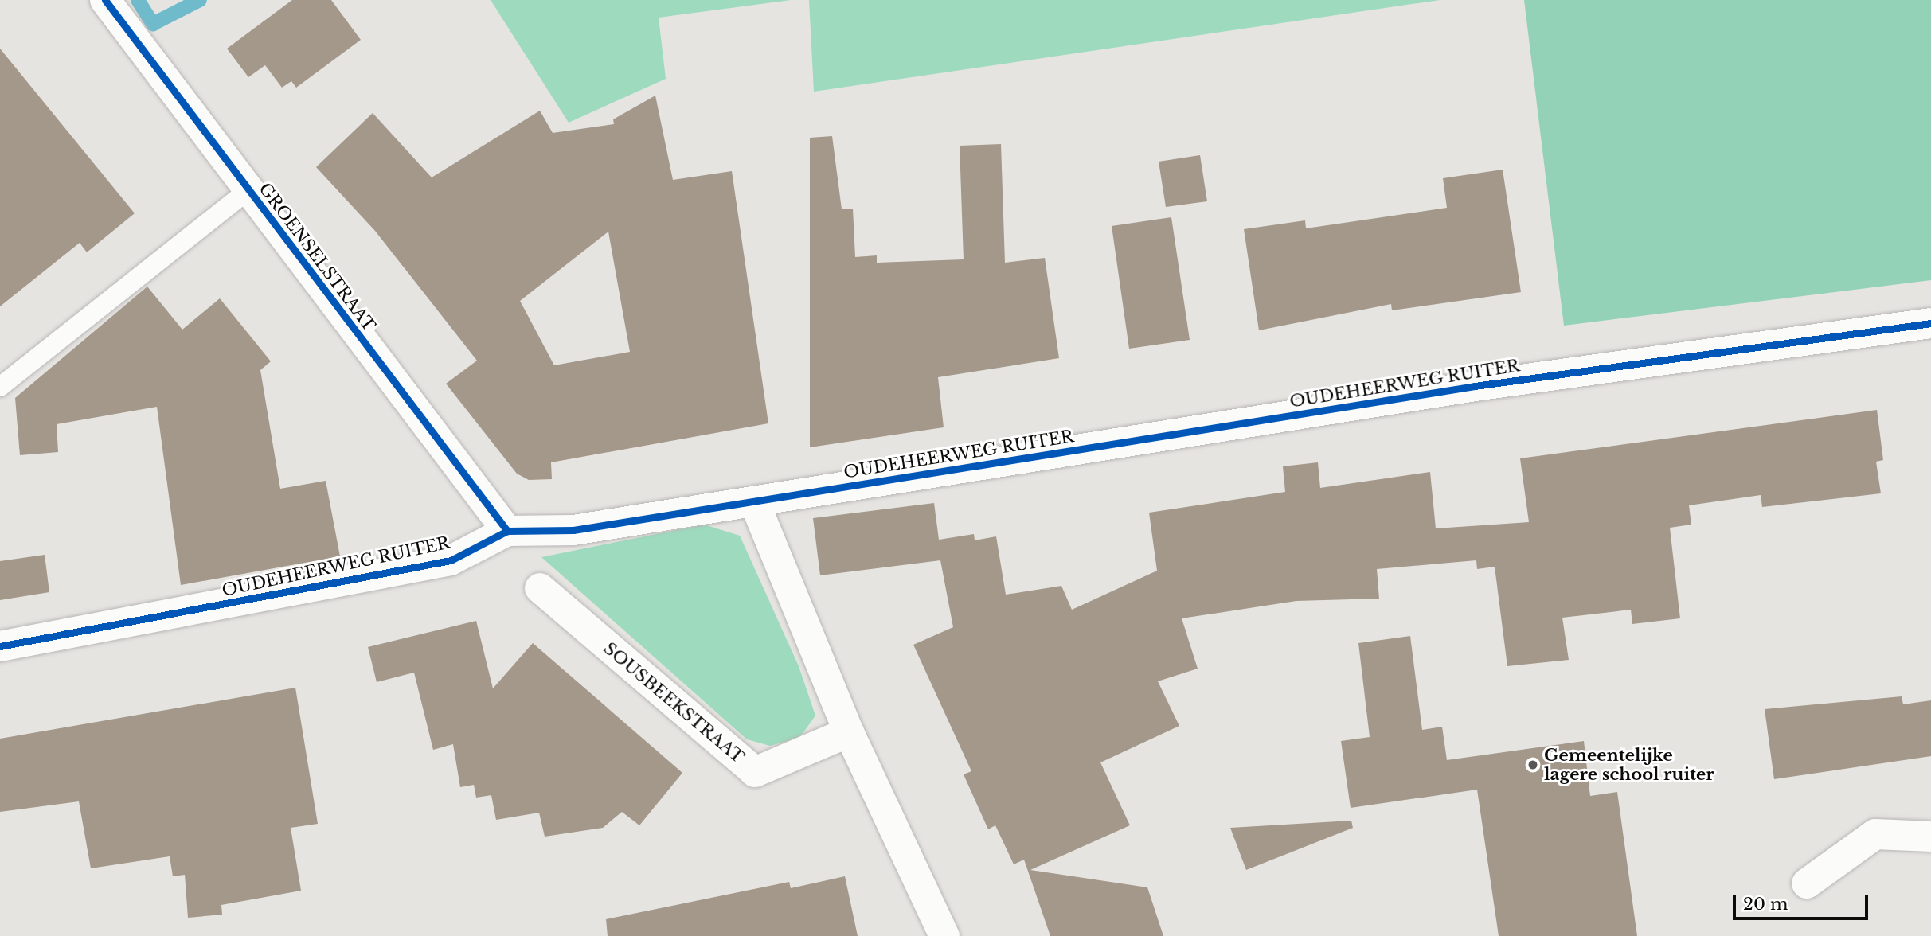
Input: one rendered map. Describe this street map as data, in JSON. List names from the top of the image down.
{
  "streets": {
    "street": ["GROENSELSTRAAT", "OUDEHEERWEG RUITER", "SOUSBEEKSTRAAT"]
  },
  "crossings": [
    ["GROENSELSTRAAT", "OUDEHEERWEG RUITER"]
  ],
  "places": ["Gemeentelijke lagere school ruiter"],
  "scale_bar": "20 m"
}
